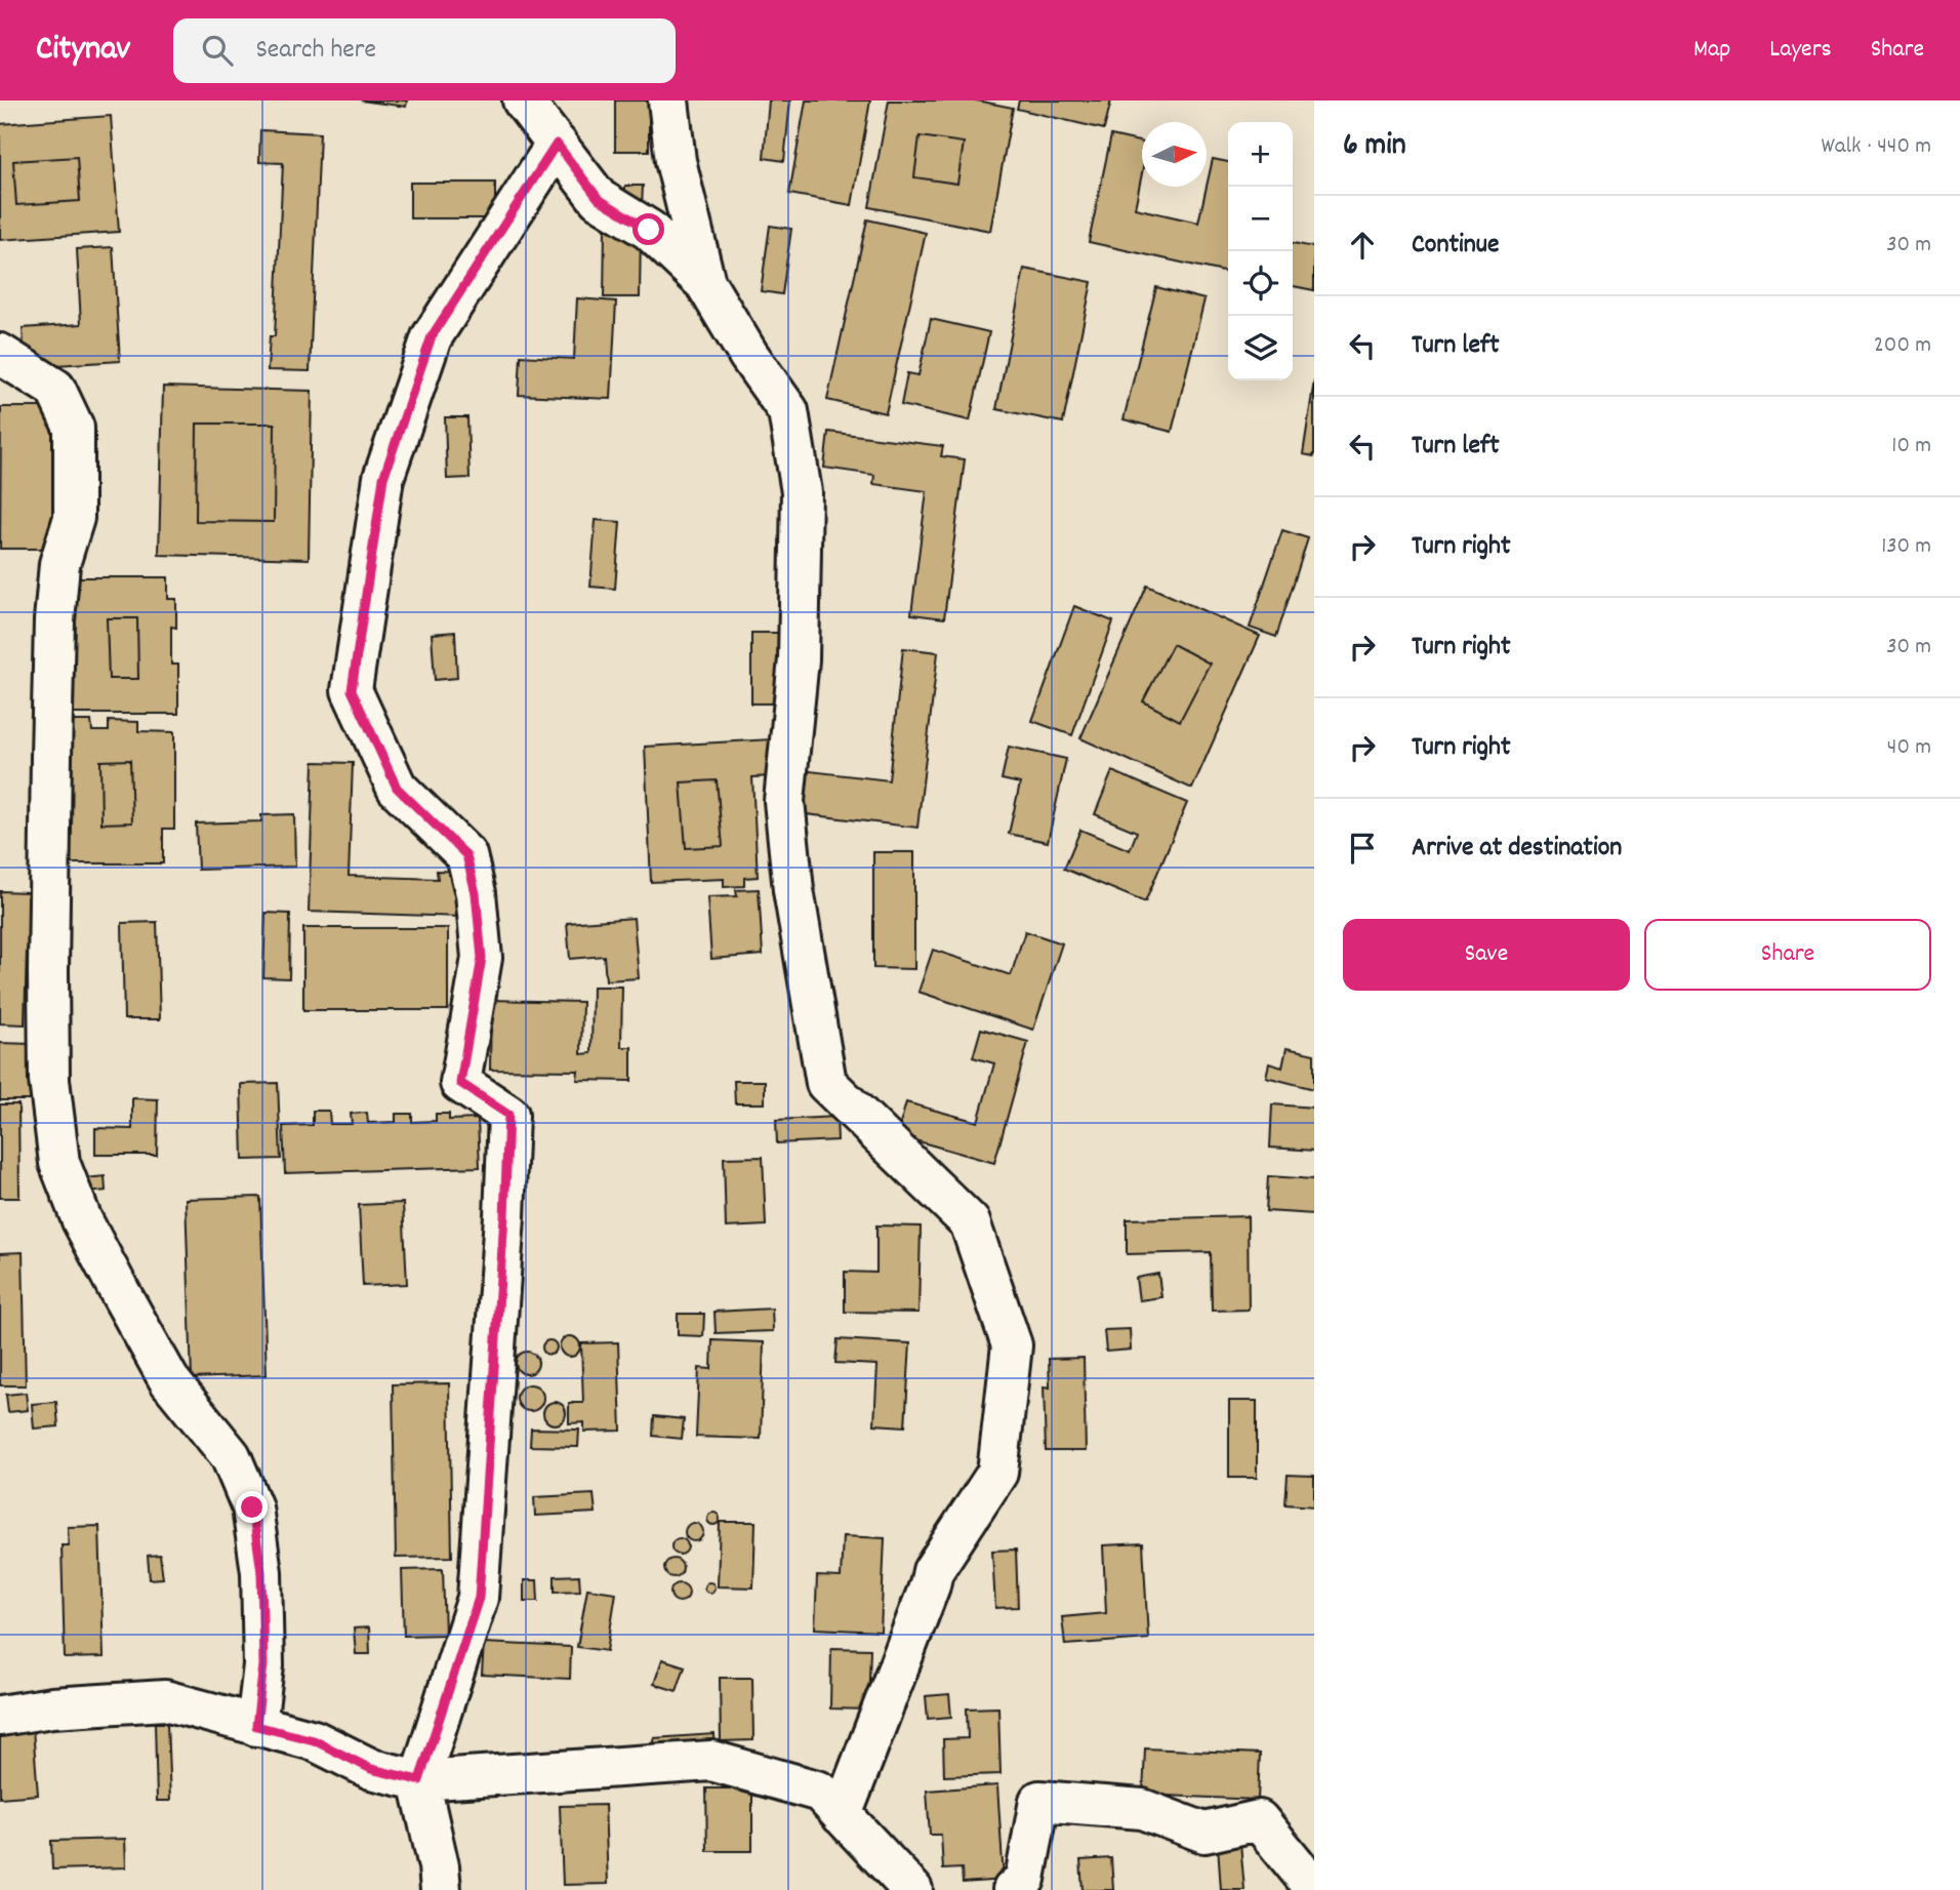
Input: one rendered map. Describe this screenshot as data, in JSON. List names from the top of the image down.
{
  "north": "right",
  "page": {
    "header": "Citynav",
    "search": "Search here",
    "nav": ["Map", "Layers", "Share"],
    "heading": ["6 min", "Walk · 440 m"],
    "map_buttons": ["+", "−"],
    "list": [
      ["Continue", "30 m"],
      ["Turn left", "200 m"],
      ["Turn left", "10 m"],
      ["Turn right", "130 m"],
      ["Turn right", "30 m"],
      ["Turn right", "40 m"],
      "Arrive at destination"
    ],
    "buttons": ["Save", "Share"]
  }
}
